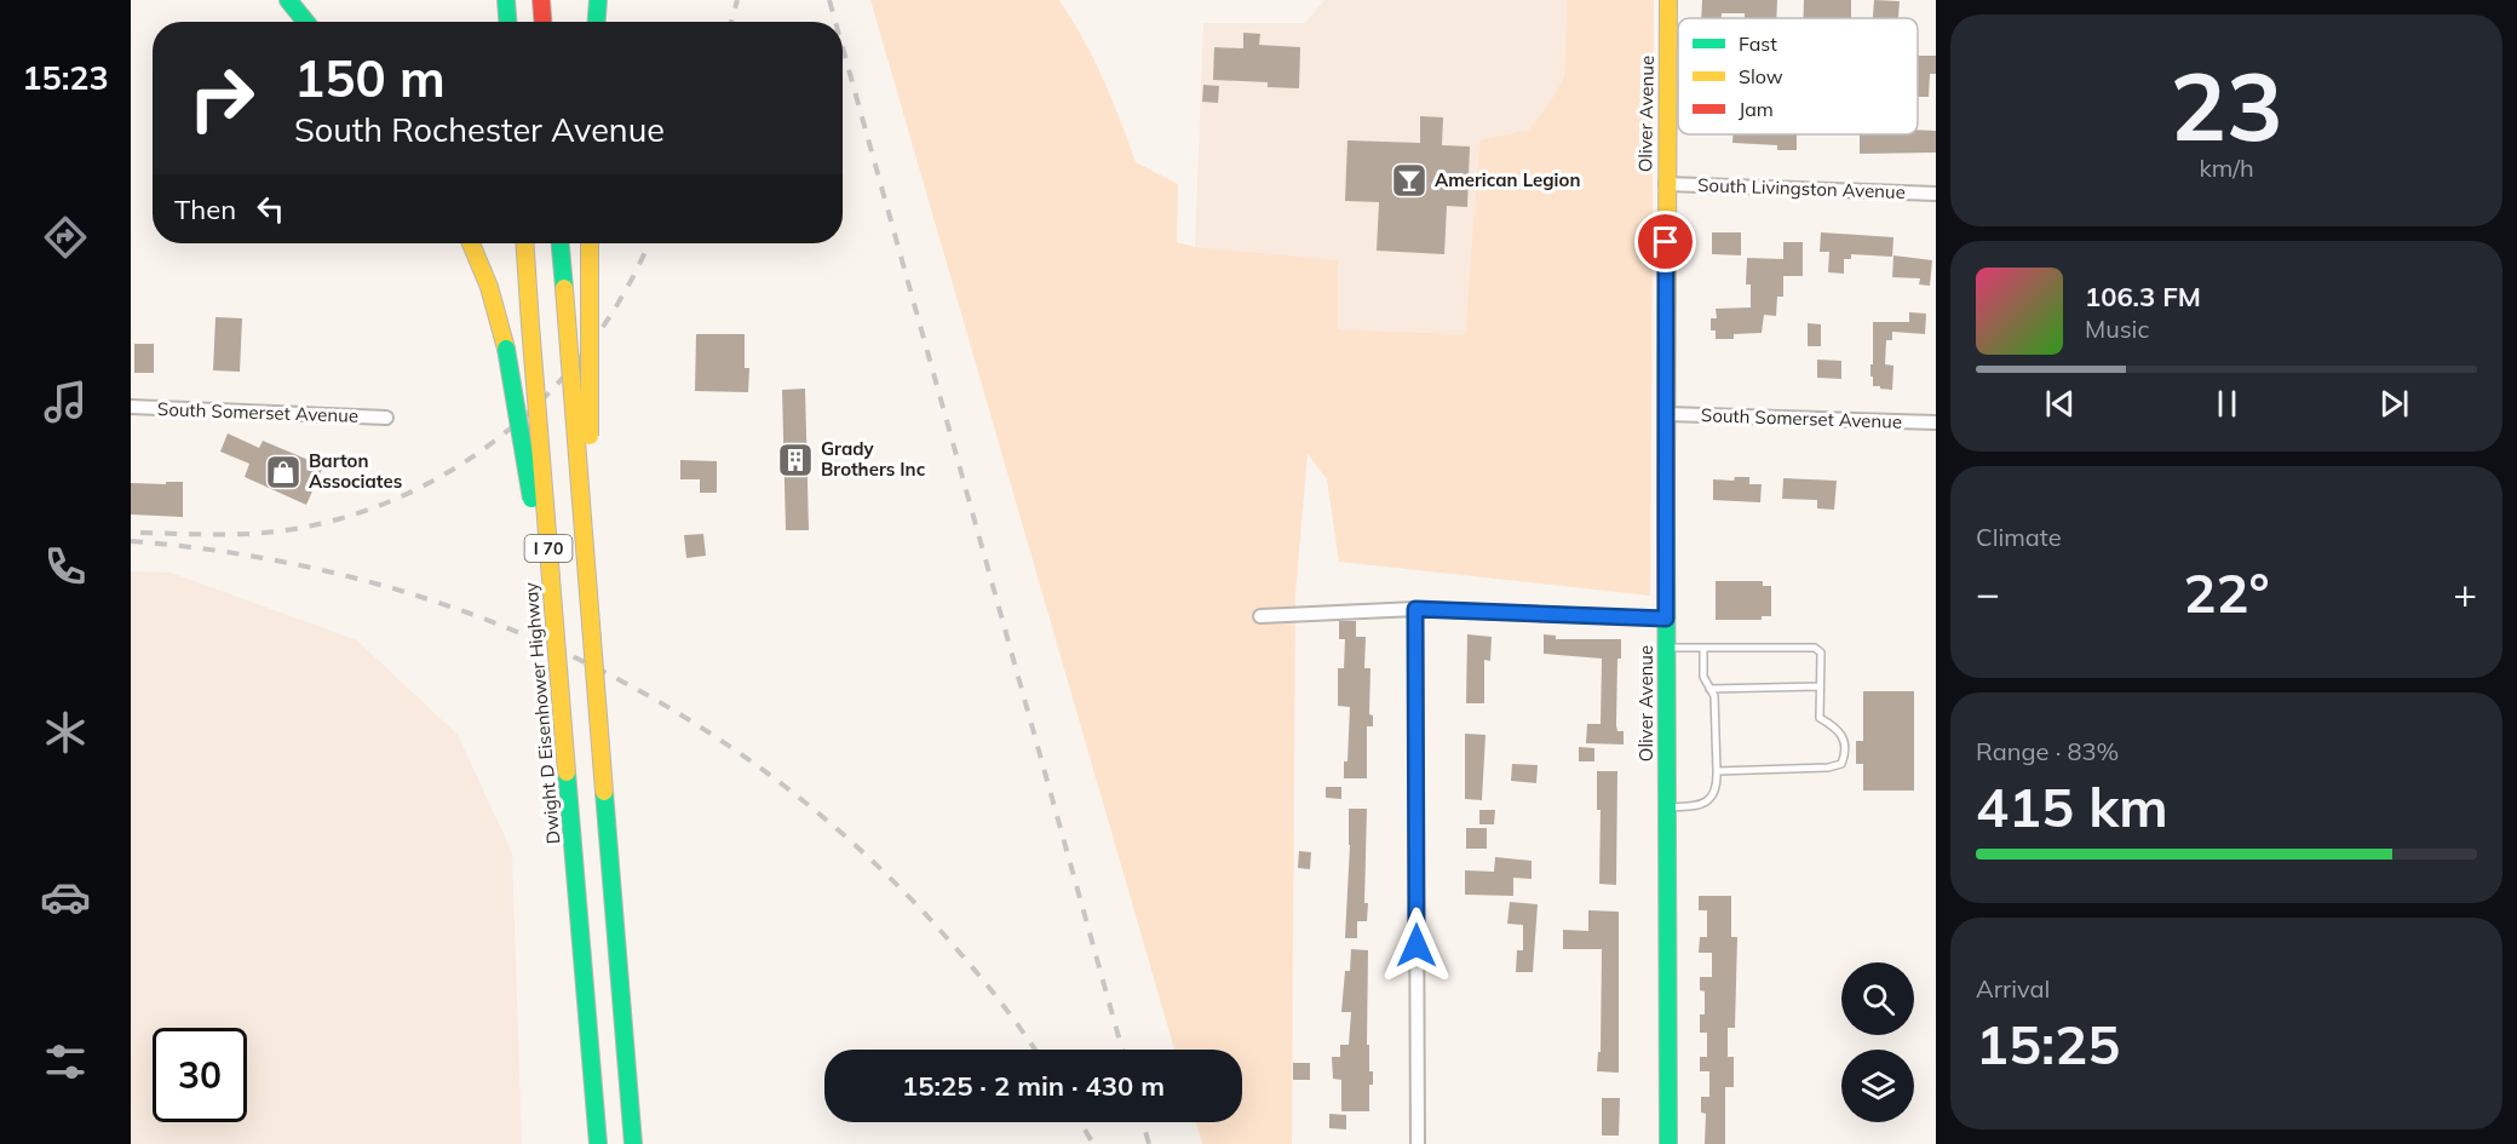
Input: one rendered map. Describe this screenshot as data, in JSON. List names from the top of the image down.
{
  "streets": {
    "main road": ["Oliver Avenue", "I 70", "Dwight D Eisenhower Highway"],
    "street": ["South Livingston Avenue", "South Somerset Avenue"]
  },
  "crossings": [
    ["Oliver Avenue", "South Livingston Avenue"],
    ["Oliver Avenue", "South Somerset Avenue"]
  ],
  "places": {
    "bar": ["American Legion"],
    "building": ["Grady Brothers Inc"],
    "shop": ["Barton Associates"]
  },
  "legend": ["Fast", "Slow", "Jam"],
  "page": {
    "tabs": "15:23",
    "tile": [
      ["23", "km/h"],
      "Climate",
      ["Range · 83%", "415 km"],
      ["Arrival", "15:25"]
    ],
    "turn": ["150 m", "South Rochester Avenue"],
    "then": "Then",
    "song": ["106.3 FM", "Music"],
    "heat": ["−", "22°", "+"],
    "limit": "30",
    "trip": "15:25 · 2 min · 430 m"
  }
}
